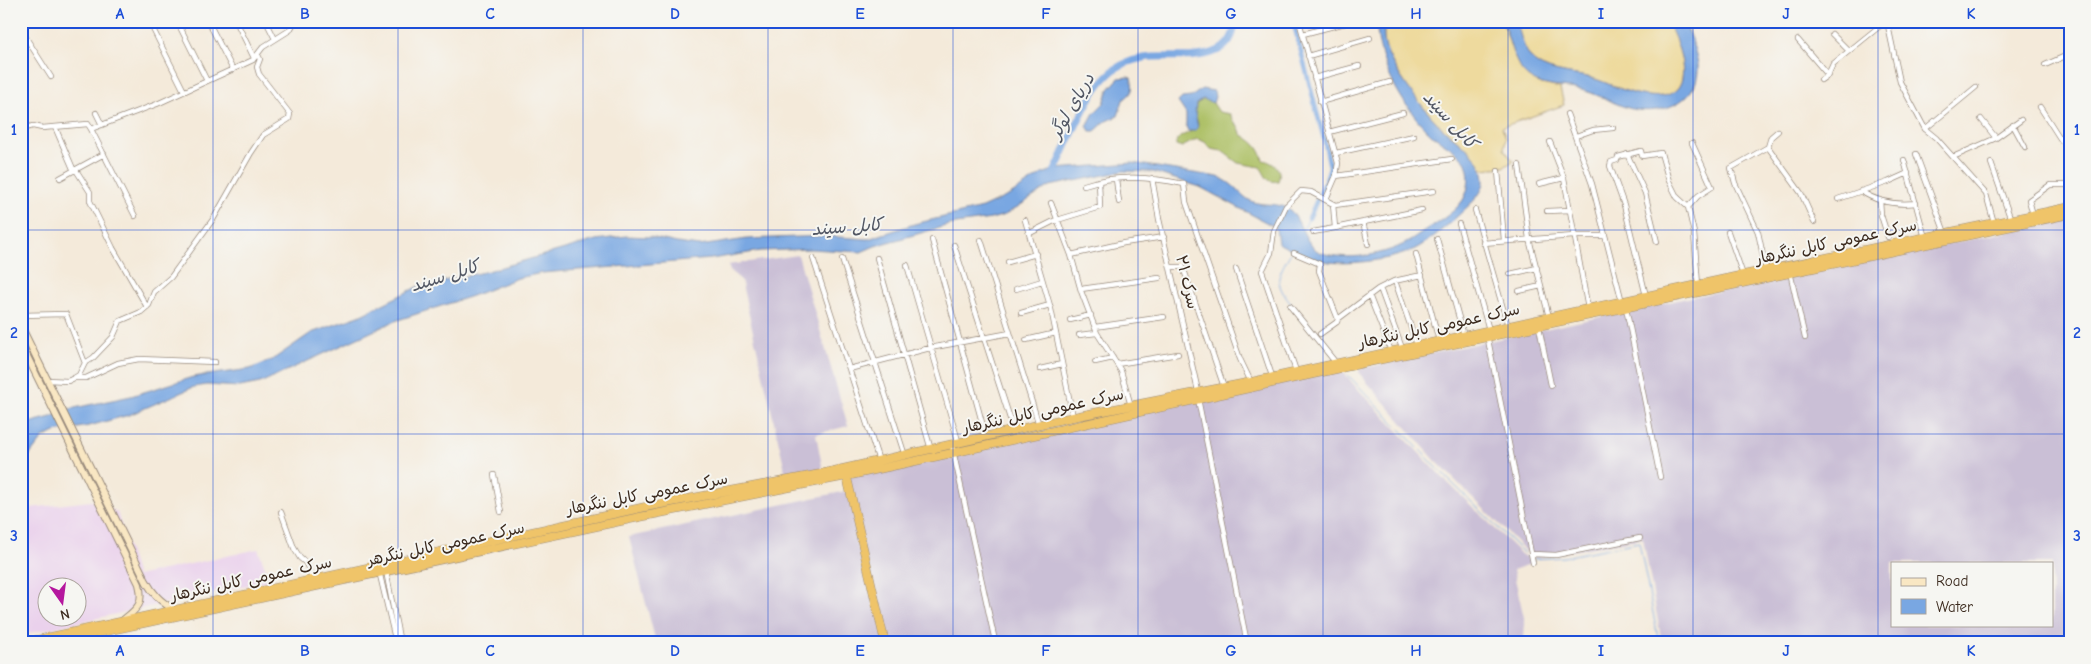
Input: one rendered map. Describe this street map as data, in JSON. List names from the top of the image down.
{
  "streets": {
    "highway": ["سرک عمومی کابل ننگرهار", "سرک عمومی کابل ننگرهر"],
    "street": ["سرک ۲۱"]
  },
  "crossings": [
    ["سرک عمومی کابل ننگرهار", "سرک ۲۱"],
    ["سرک عمومی کابل ننگرهار", "سرک عمومی کابل ننگرهر"]
  ],
  "water": ["دریای لوگر", "کابل سيند"],
  "legend": ["Road", "Water"],
  "north": "bottom",
  "grid": {
    "columns": [
      "A",
      "B",
      "C",
      "D",
      "E",
      "F",
      "G",
      "H",
      "I",
      "J",
      "K"
    ],
    "rows": ["1", "2", "3"]
  }
}
